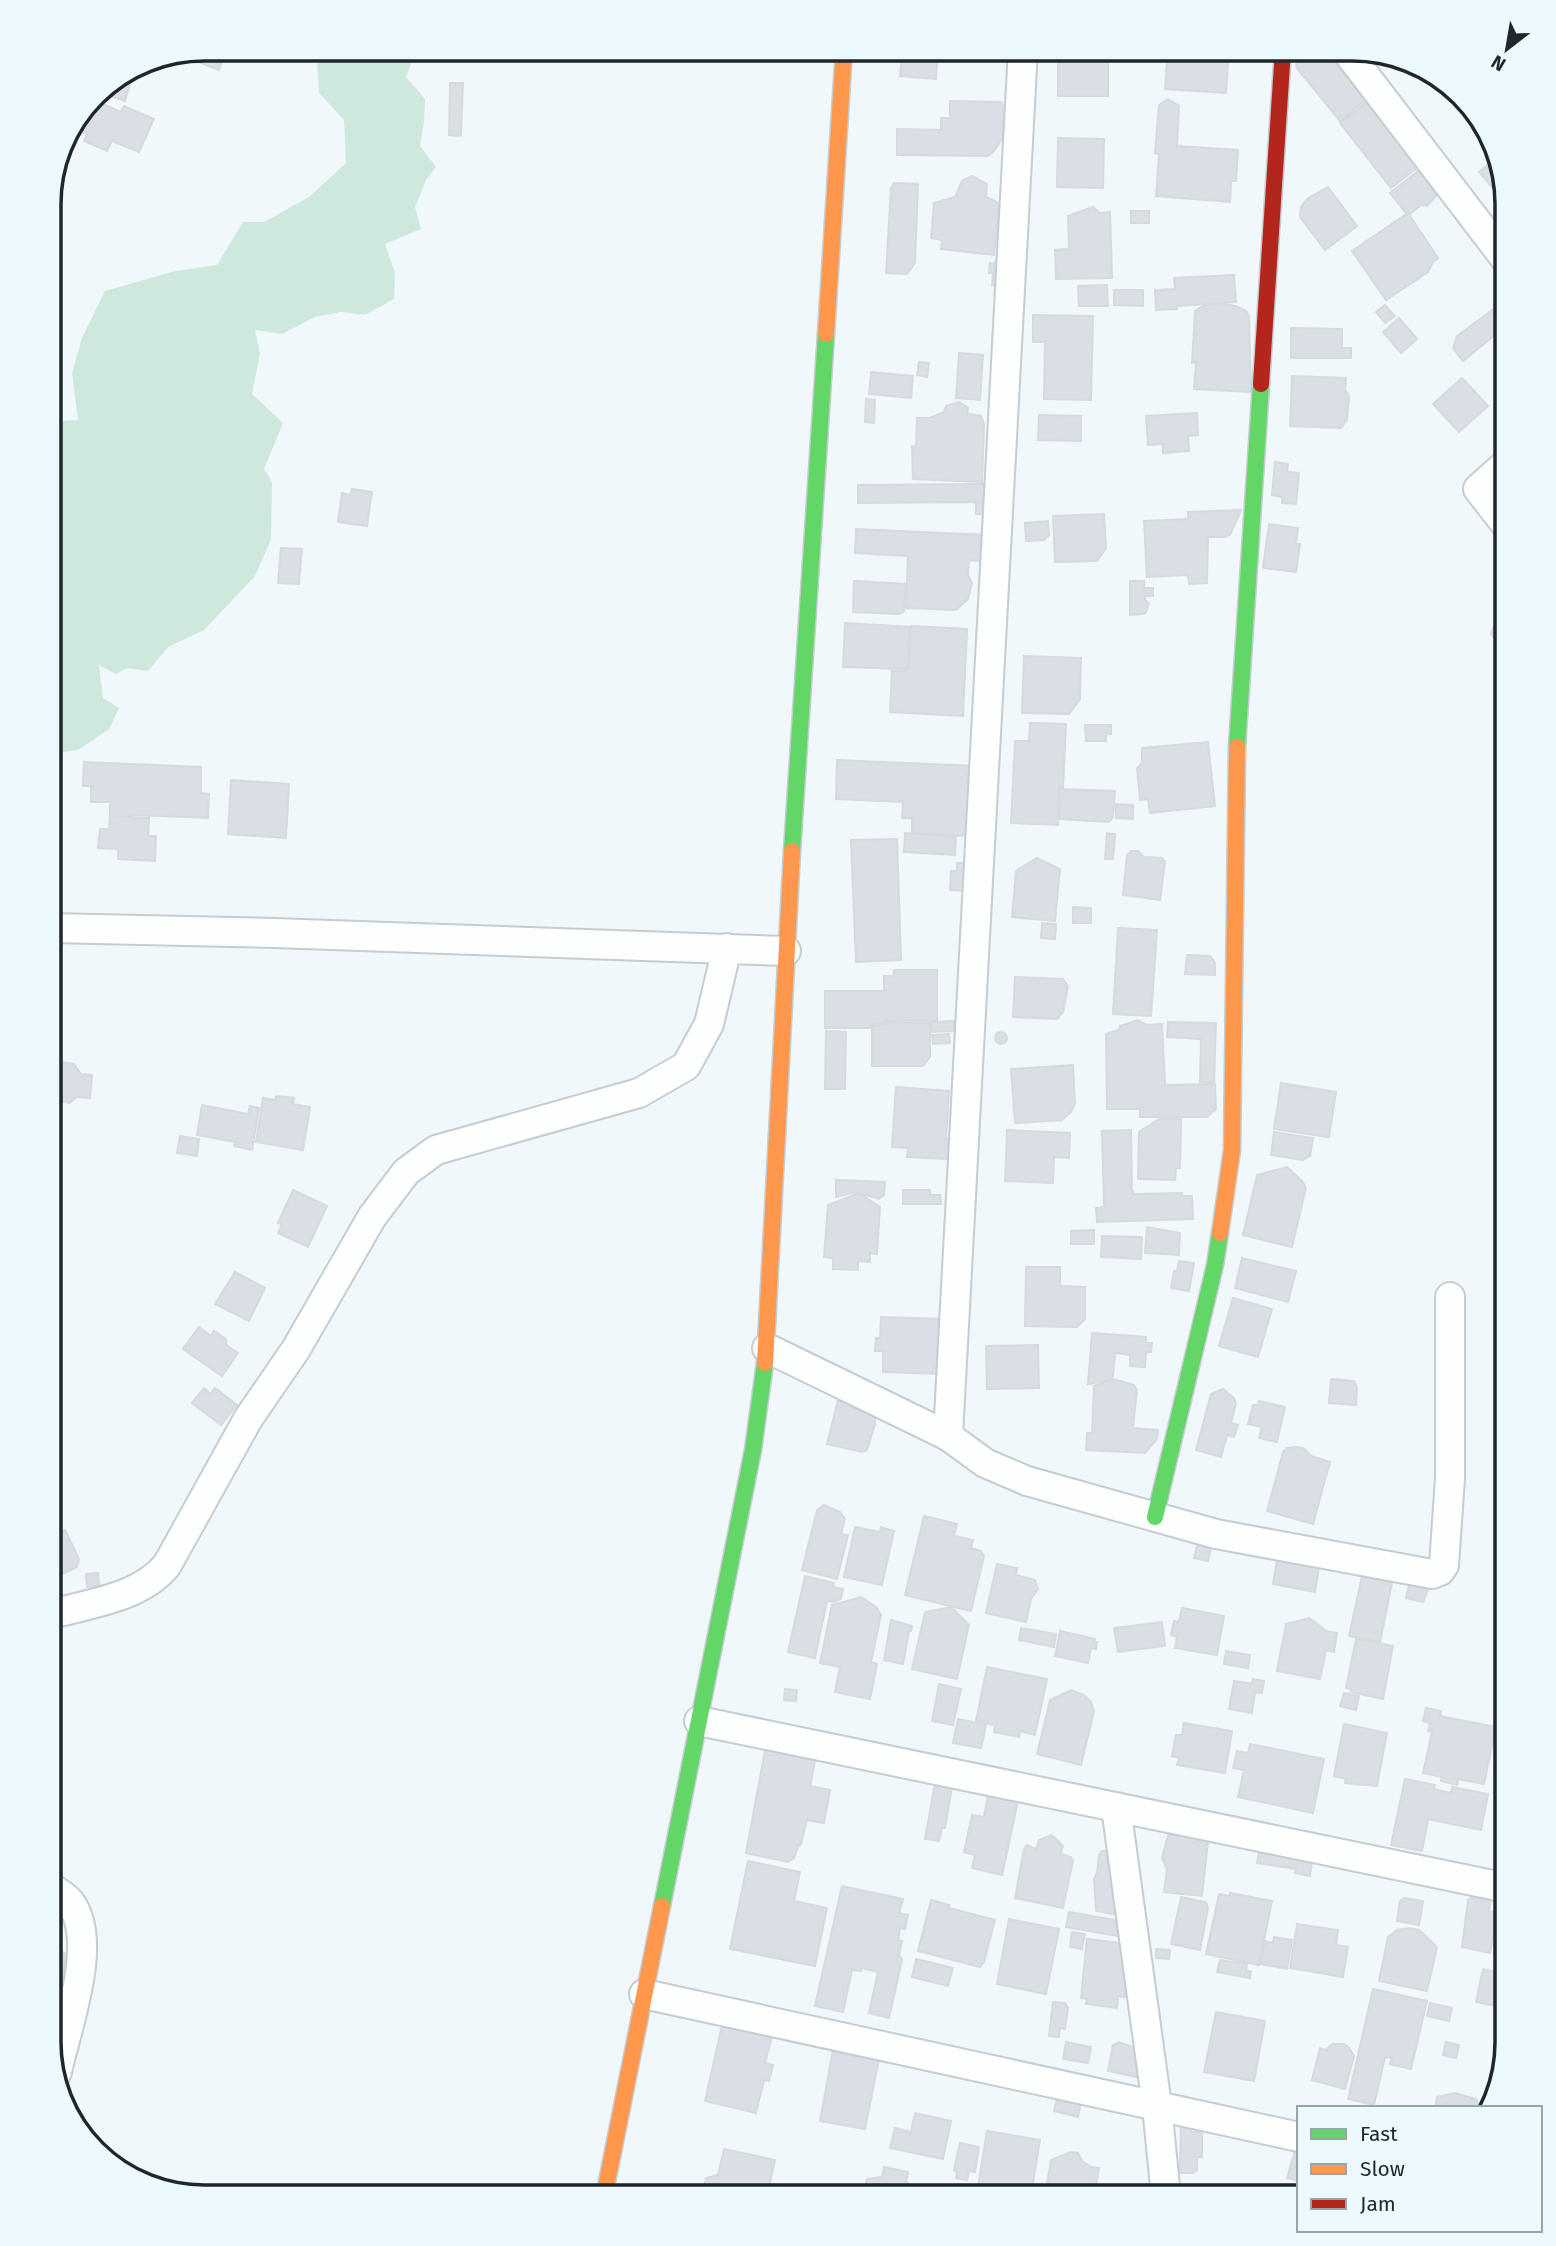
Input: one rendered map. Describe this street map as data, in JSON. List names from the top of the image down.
{
  "legend": ["Fast", "Slow", "Jam"],
  "north": "bottom left"
}
